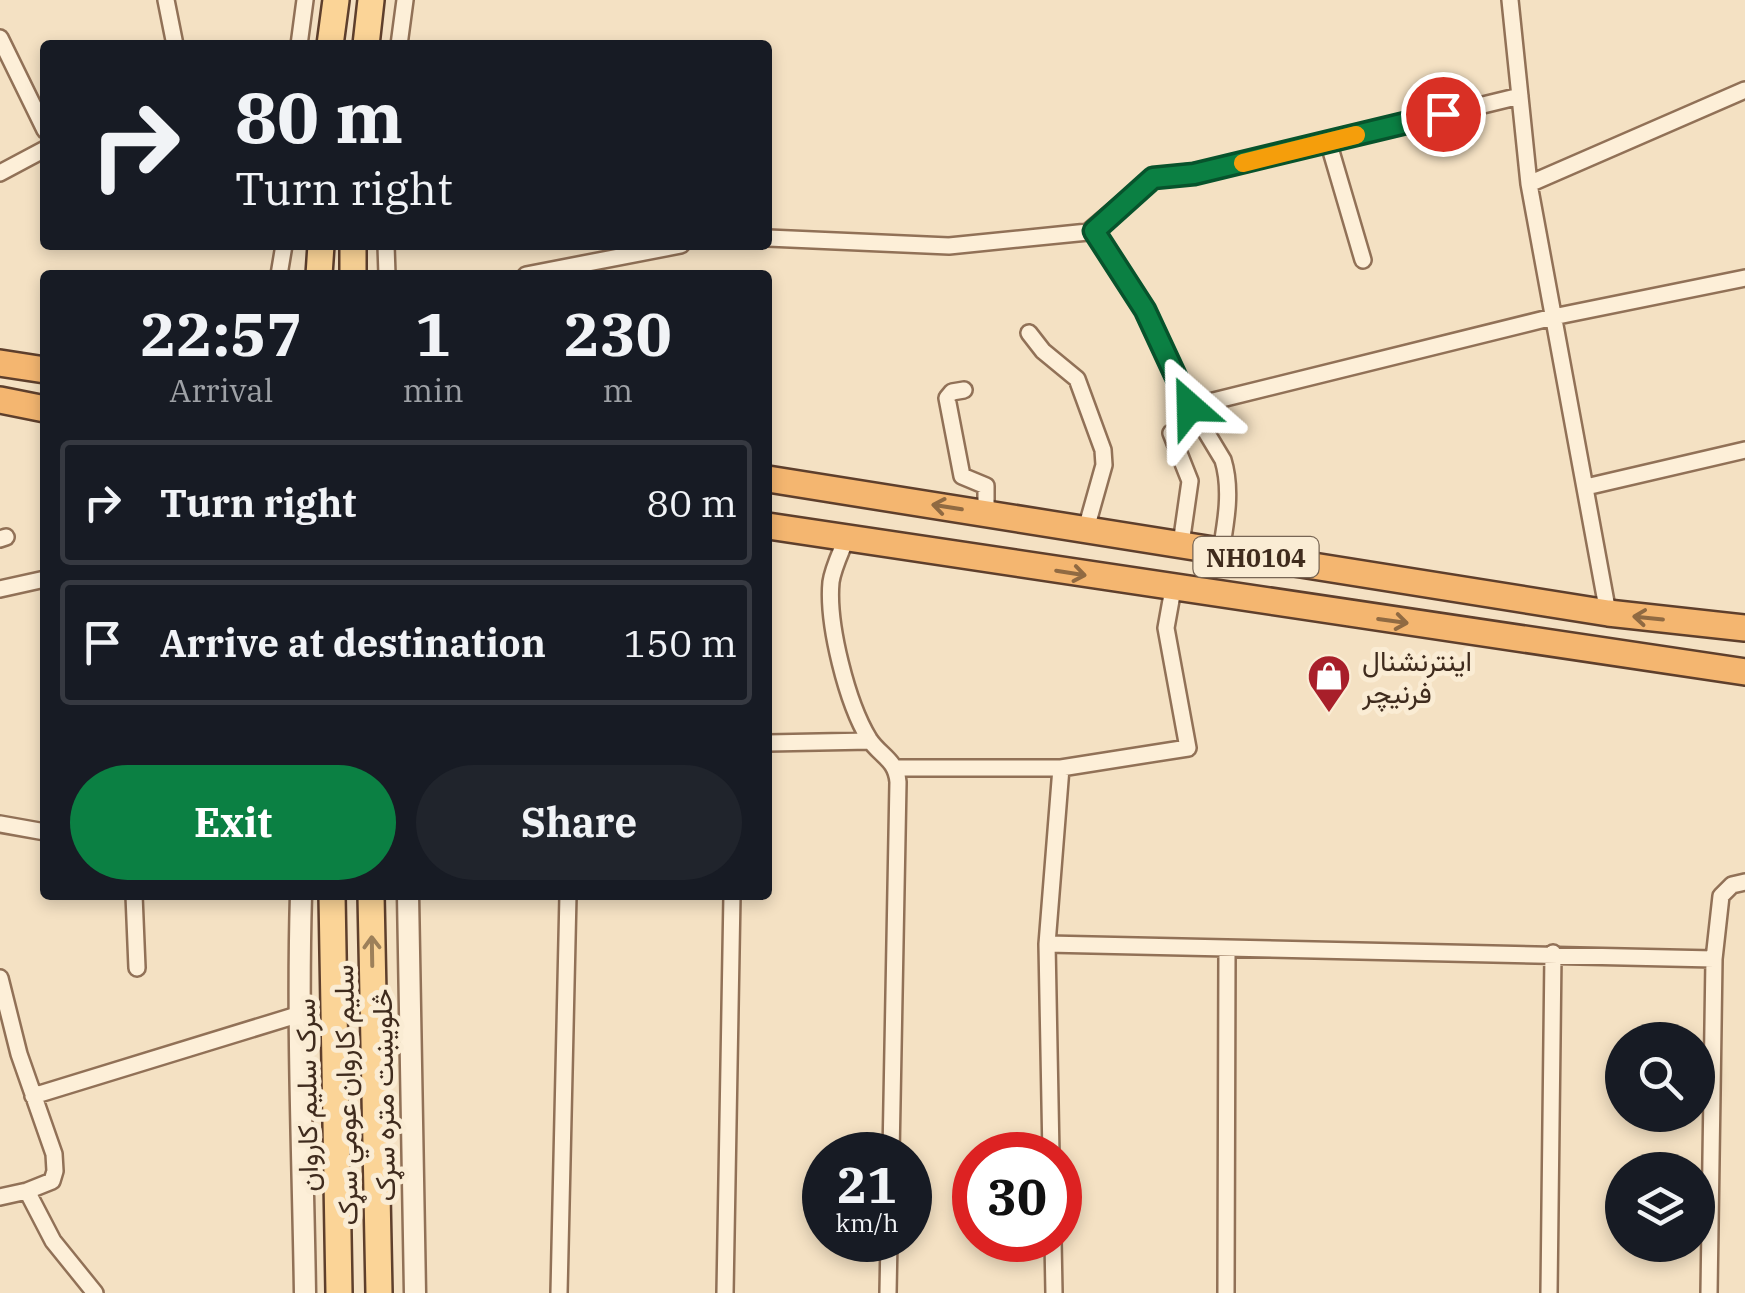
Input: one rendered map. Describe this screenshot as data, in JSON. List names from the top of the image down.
{
  "streets": {
    "highway": ["NH0104"],
    "main road": ["سرک سلیم کاروان", "سلیم کاروان عومي سړک"],
    "street": ["څلویښت متره سړک"]
  },
  "one_way": ["سلیم کاروان عومي سړک"],
  "places": {
    "shop": ["اینترنشنال فرنیچر"]
  },
  "page": {
    "turn": ["80 m", "Turn right"],
    "eta": [
      "22:57",
      "Arrival",
      "1",
      "min",
      "230",
      "m"
    ],
    "list": [
      {
        "name": "Turn right",
        "value": "80 m"
      },
      {
        "name": "Arrive at destination",
        "value": "150 m"
      }
    ],
    "buttons": ["Exit", "Share"],
    "speed": "21 km/h",
    "limit": "30"
  }
}
